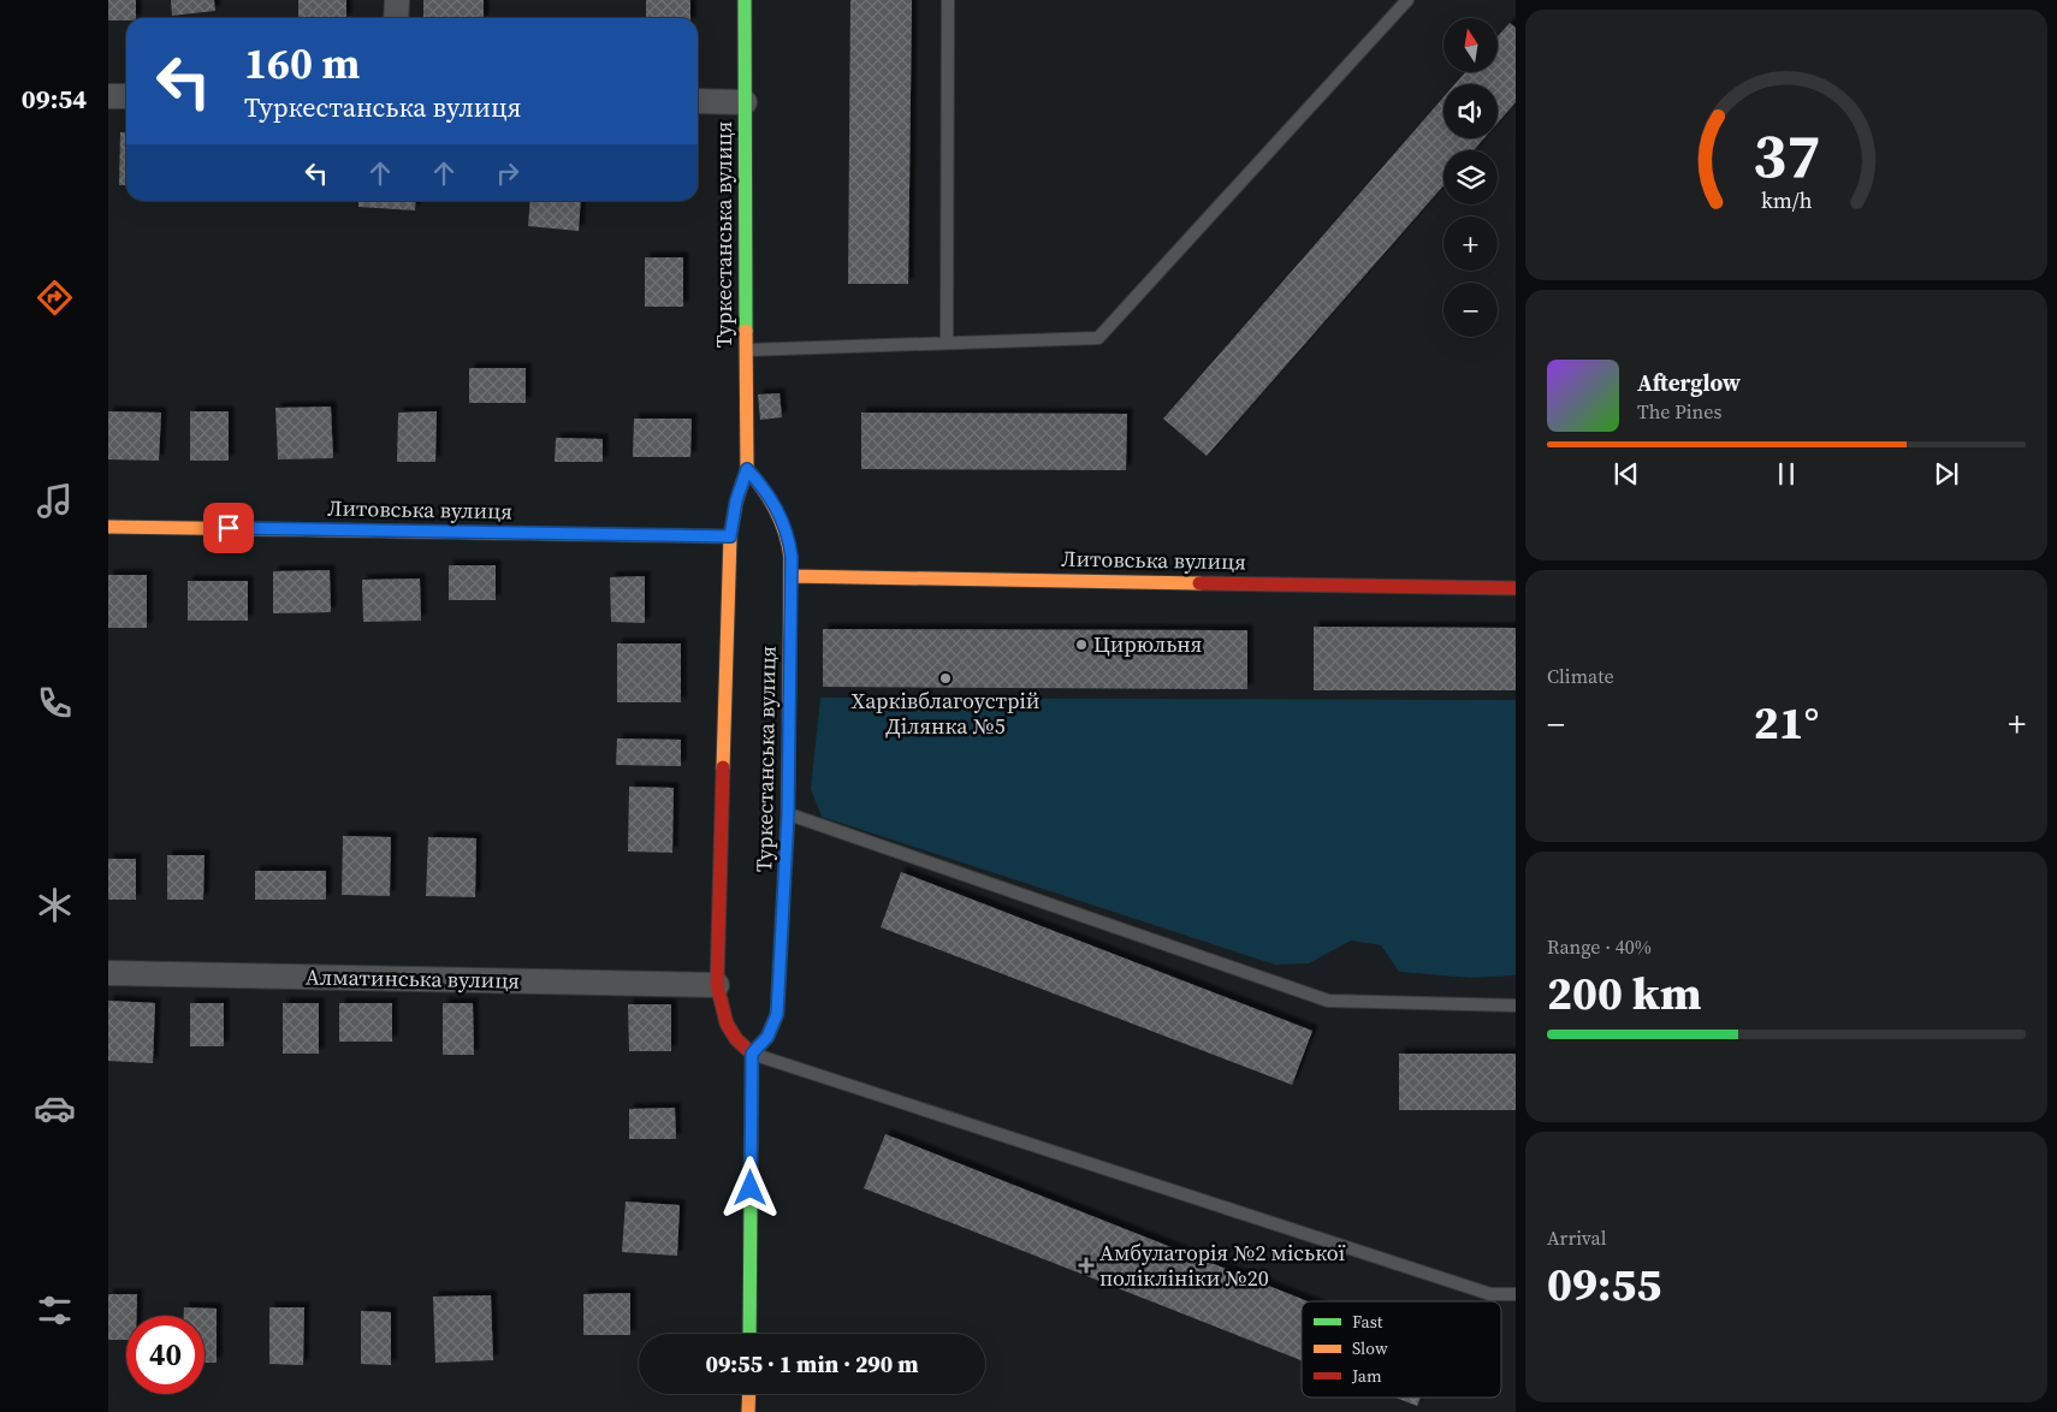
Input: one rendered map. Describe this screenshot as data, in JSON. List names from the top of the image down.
{
  "streets": {
    "street": ["Туркестанська вулиця", "Литовська вулиця", "Алматинська вулиця"]
  },
  "crossings": [
    ["Туркестанська вулиця", "Литовська вулиця"],
    ["Туркестанська вулиця", "Алматинська вулиця"]
  ],
  "places": {
    "other": ["Цирюльня", "Харківблагоустрій Ділянка №5"],
    "health": ["Амбулаторія №2 міської поліклініки №20"]
  },
  "legend": ["Fast", "Slow", "Jam"],
  "north": "top",
  "page": {
    "tabs": "09:54",
    "map_buttons": ["+", "−"],
    "turn": ["160 m", "Туркестанська вулиця"],
    "song": ["Afterglow", "The Pines"],
    "tile": [
      "Climate",
      ["Range · 40%", "200 km"],
      ["Arrival", "09:55"]
    ],
    "heat": ["−", "21°", "+"],
    "limit": "40",
    "trip": "09:55 · 1 min · 290 m",
    "gauge": ["37", "km/h"]
  }
}
